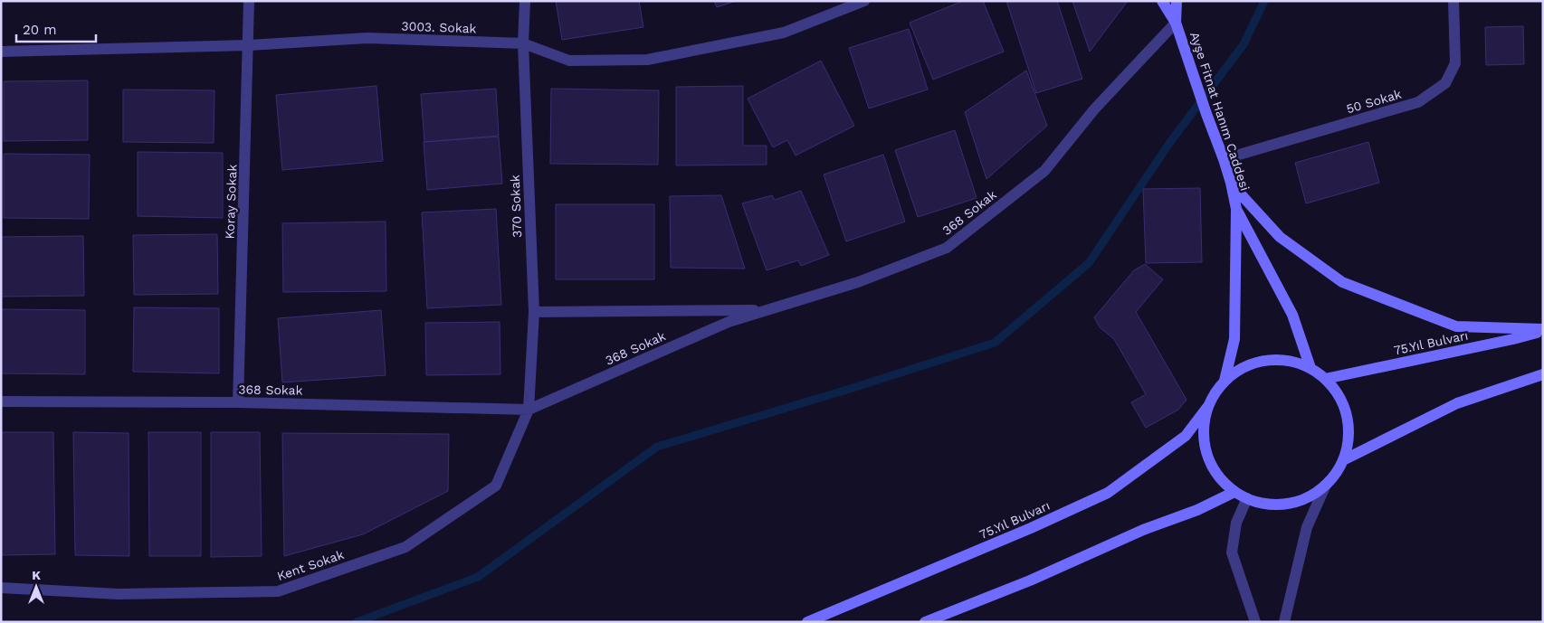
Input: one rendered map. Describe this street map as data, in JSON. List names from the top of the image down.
{
  "streets": {
    "main road": ["Ayşe Fitnat Hanım Caddesi", "75.Yıl Bulvarı"],
    "street": [
      "3003. Sokak",
      "50 Sokak",
      "Koray Sokak",
      "370 Sokak",
      "368 Sokak",
      "Kent Sokak"
    ]
  },
  "crossings": [
    ["3003. Sokak", "Koray Sokak"],
    ["3003. Sokak", "370 Sokak"],
    ["50 Sokak", "Ayşe Fitnat Hanım Caddesi"],
    ["Ayşe Fitnat Hanım Caddesi", "368 Sokak"],
    ["Ayşe Fitnat Hanım Caddesi", "75.Yıl Bulvarı"],
    ["Koray Sokak", "368 Sokak"],
    ["370 Sokak", "368 Sokak"],
    ["370 Sokak", "Kent Sokak"],
    ["368 Sokak", "Kent Sokak"]
  ],
  "scale_bar": "20 m",
  "north": "top"
}
